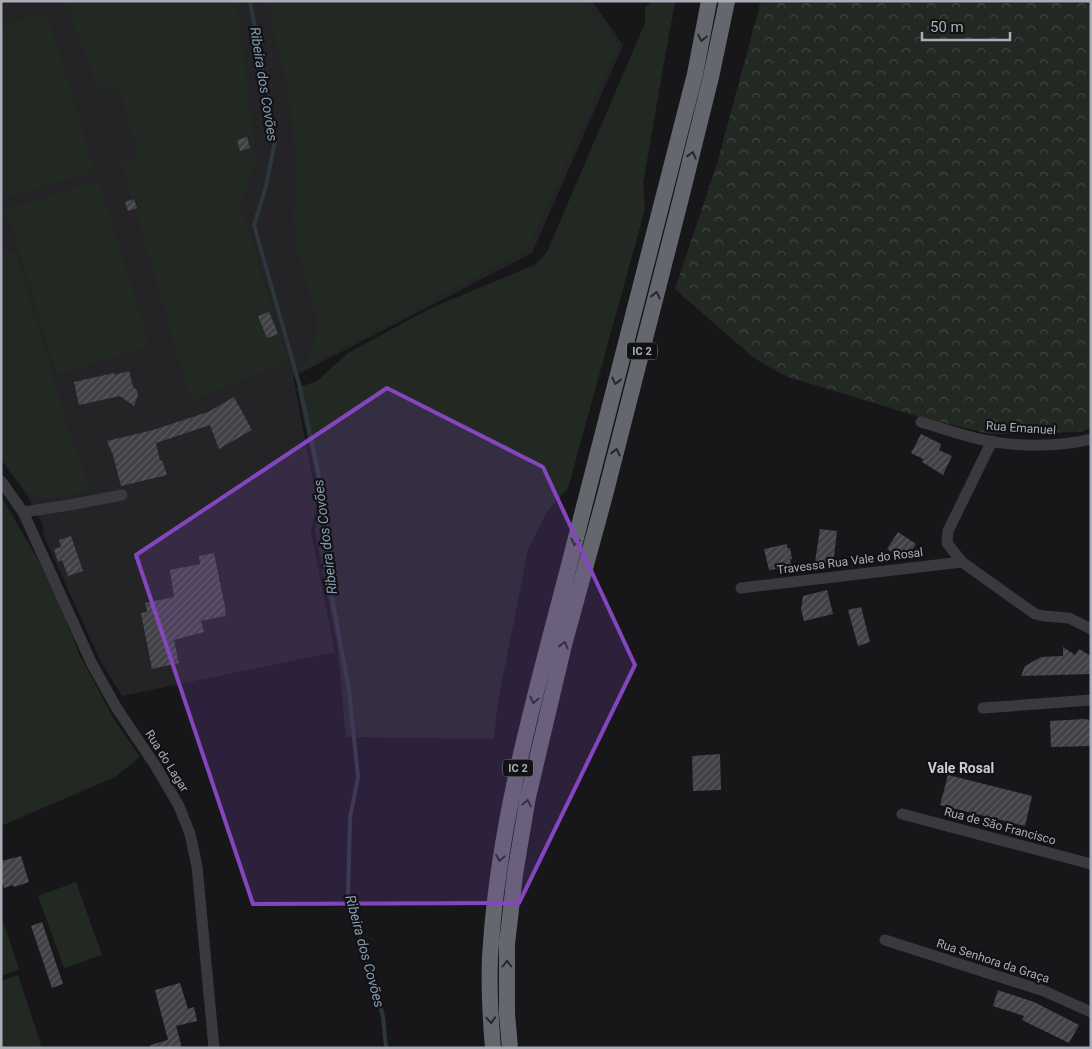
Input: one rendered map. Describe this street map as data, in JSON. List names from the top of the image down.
{
  "streets": {
    "highway": ["IC 2"],
    "street": [
      "Rua Emanuel",
      "Travessa Rua Vale do Rosal",
      "Rua do Lagar",
      "Rua de São Francisco",
      "Rua Senhora da Graça"
    ]
  },
  "districts": ["Vale Rosal"],
  "water": ["Ribeira dos Covões"],
  "scale_bar": "50 m"
}
